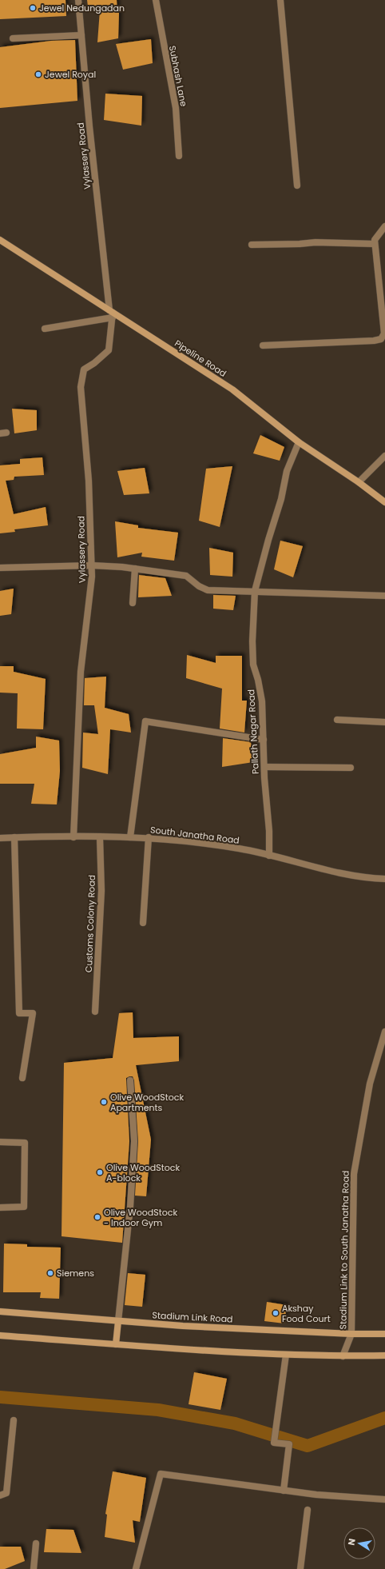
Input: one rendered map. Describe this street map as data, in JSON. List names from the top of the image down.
{
  "streets": {
    "street": [
      "Subhash Lane",
      "Vylassery Road",
      "Pipeline Road",
      "Pallath Nagar Road",
      "South Janatha Road",
      "Customs Colony Road",
      "Stadium Link to South Janatha Road",
      "Stadium Link Road"
    ]
  },
  "crossings": [
    ["Vylassery Road", "Pipeline Road"],
    ["Vylassery Road", "South Janatha Road"],
    ["Pipeline Road", "Pallath Nagar Road"],
    ["Pallath Nagar Road", "South Janatha Road"],
    ["South Janatha Road", "Customs Colony Road"],
    ["Stadium Link to South Janatha Road", "Stadium Link Road"]
  ],
  "places": [
    "Jewel Nedungadan",
    "Jewel Royal",
    "Olive WoodStock Apartments",
    "Olive WoodStock A-block",
    "Olive WoodStock - Indoor Gym",
    "Siemens",
    "Akshay Food Court"
  ],
  "north": "left"
}
